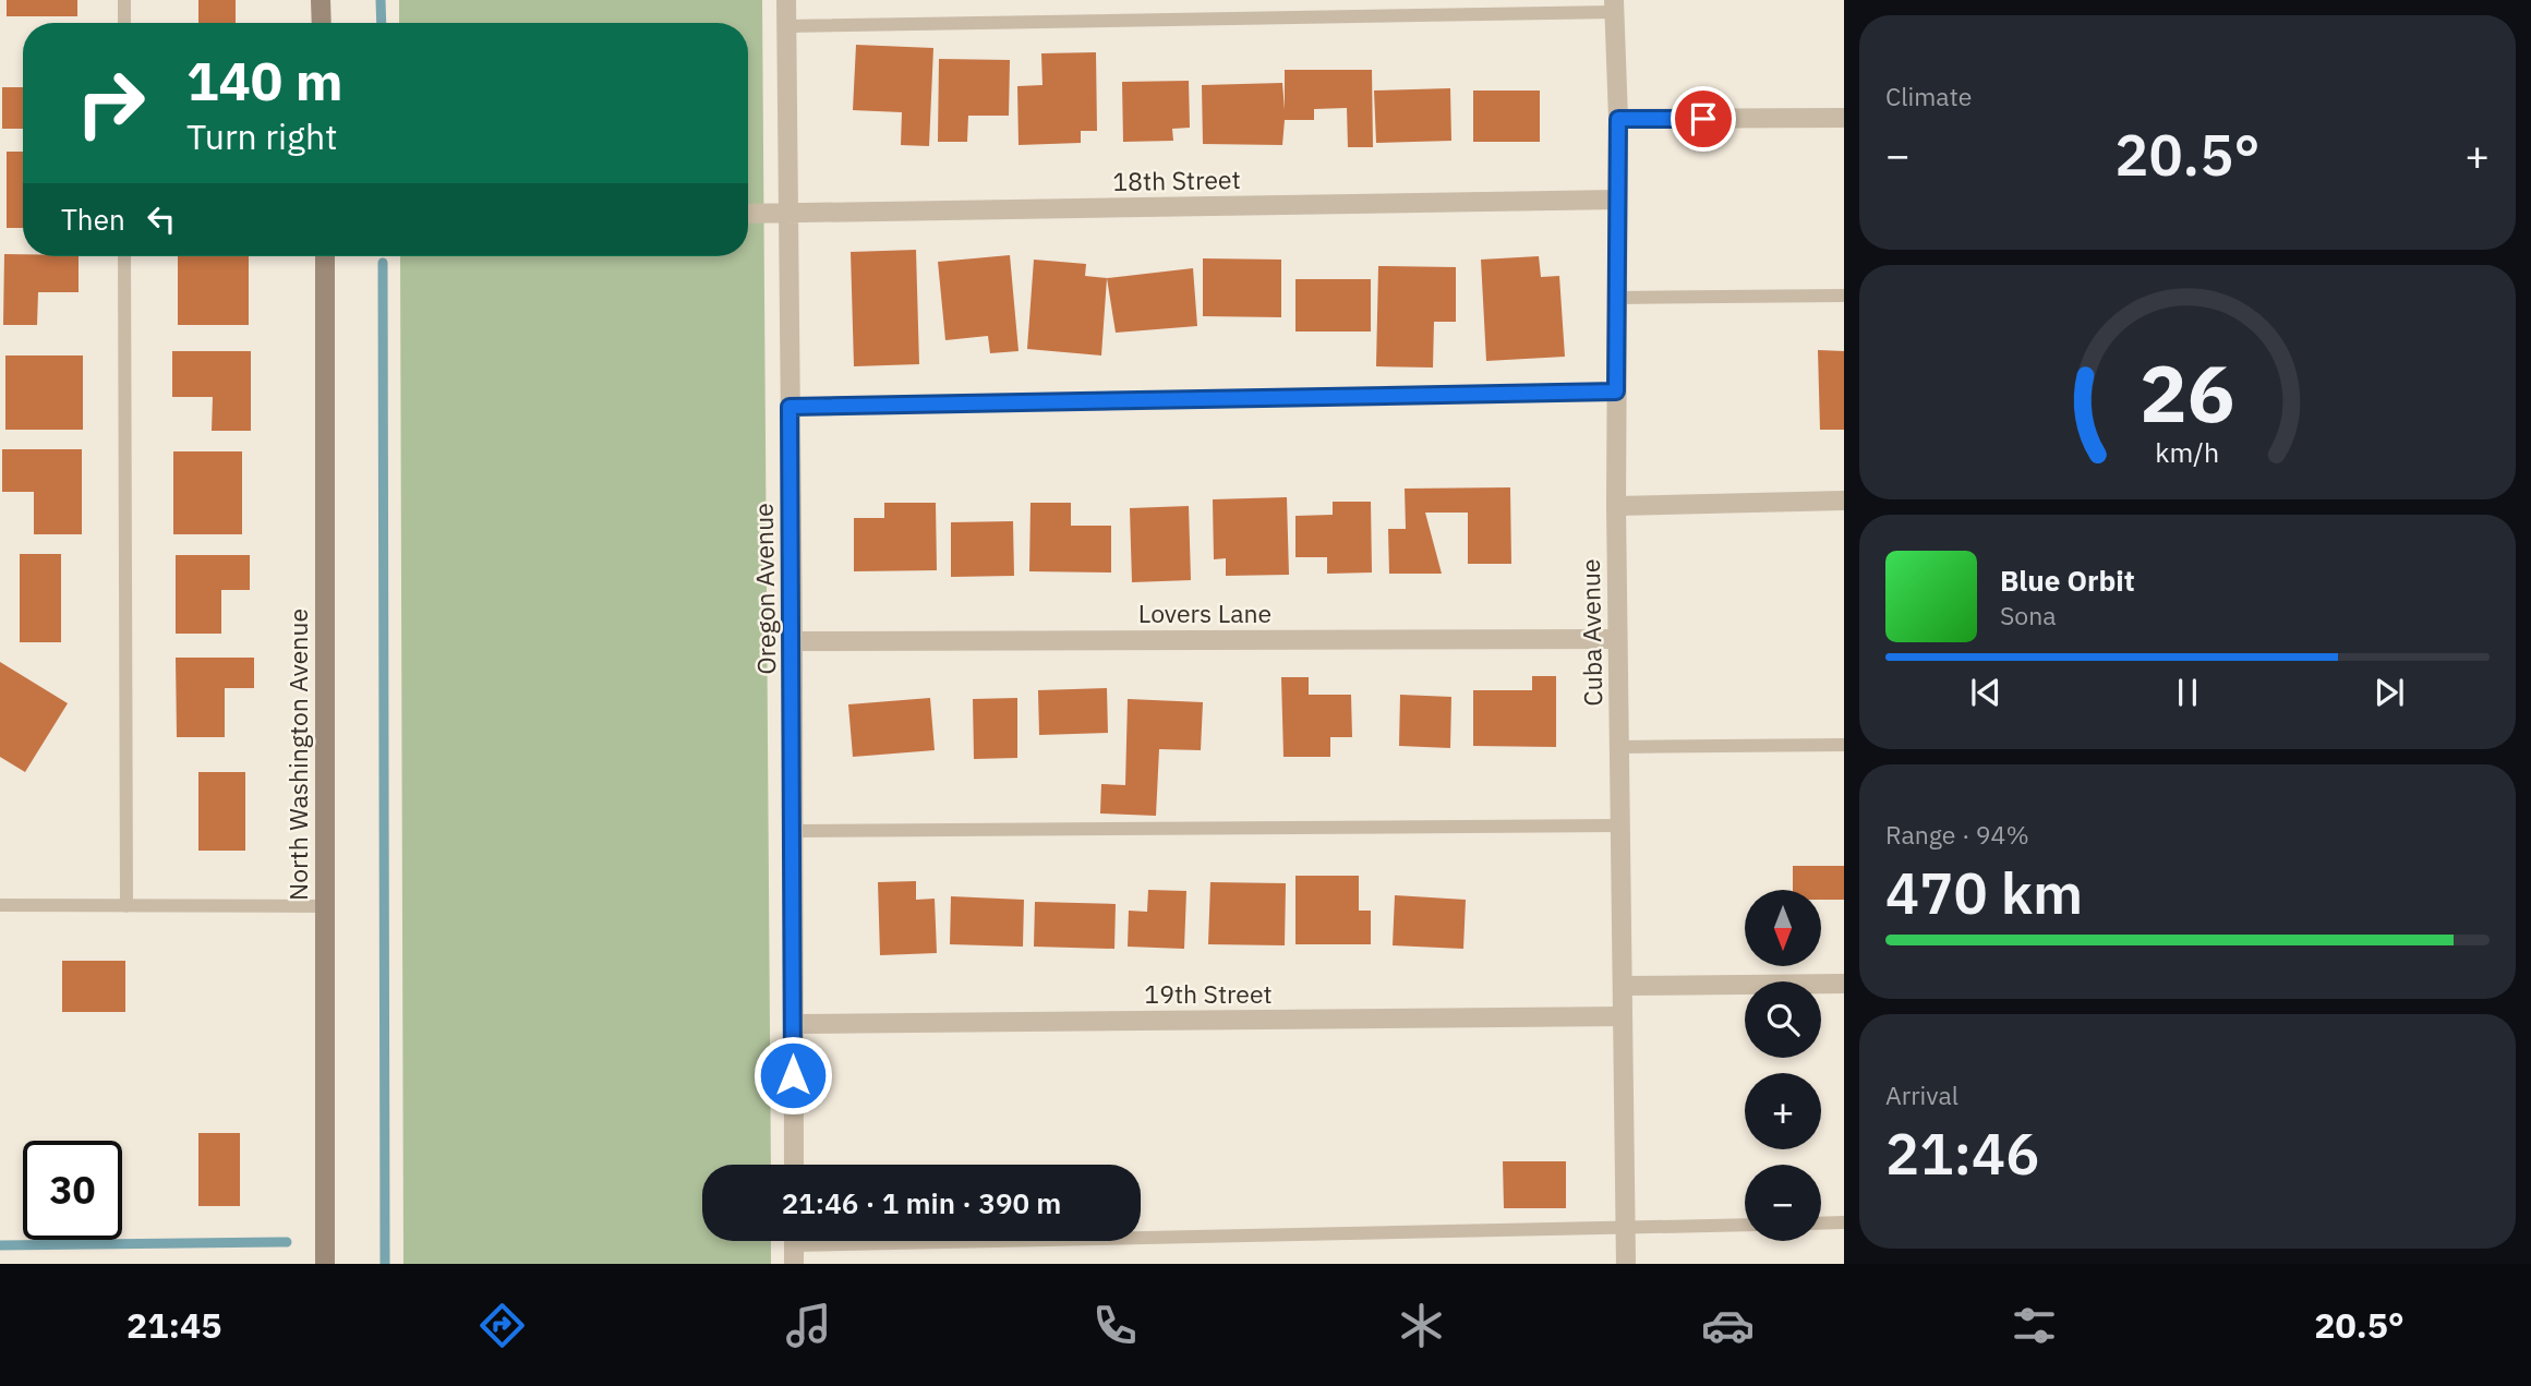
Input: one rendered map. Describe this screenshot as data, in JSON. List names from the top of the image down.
{
  "streets": {
    "main road": ["North Washington Avenue"],
    "street": [
      "18th Street",
      "Oregon Avenue",
      "Lovers Lane",
      "Cuba Avenue",
      "19th Street"
    ]
  },
  "crossings": [
    ["18th Street", "Oregon Avenue"],
    ["18th Street", "Cuba Avenue"],
    ["Oregon Avenue", "Lovers Lane"],
    ["Oregon Avenue", "19th Street"],
    ["Lovers Lane", "Cuba Avenue"],
    ["Cuba Avenue", "19th Street"]
  ],
  "north": "bottom",
  "page": {
    "tile": [
      "Climate",
      ["Range · 94%", "470 km"],
      ["Arrival", "21:46"]
    ],
    "turn": ["140 m", "Turn right"],
    "heat": ["−", "20.5°", "+"],
    "then": "Then",
    "song": ["Blue Orbit", "Sona"],
    "map_buttons": ["+", "−"],
    "limit": "30",
    "trip": "21:46 · 1 min · 390 m",
    "tabs": ["21:45", "20.5°"],
    "gauge": ["26", "km/h"]
  }
}
